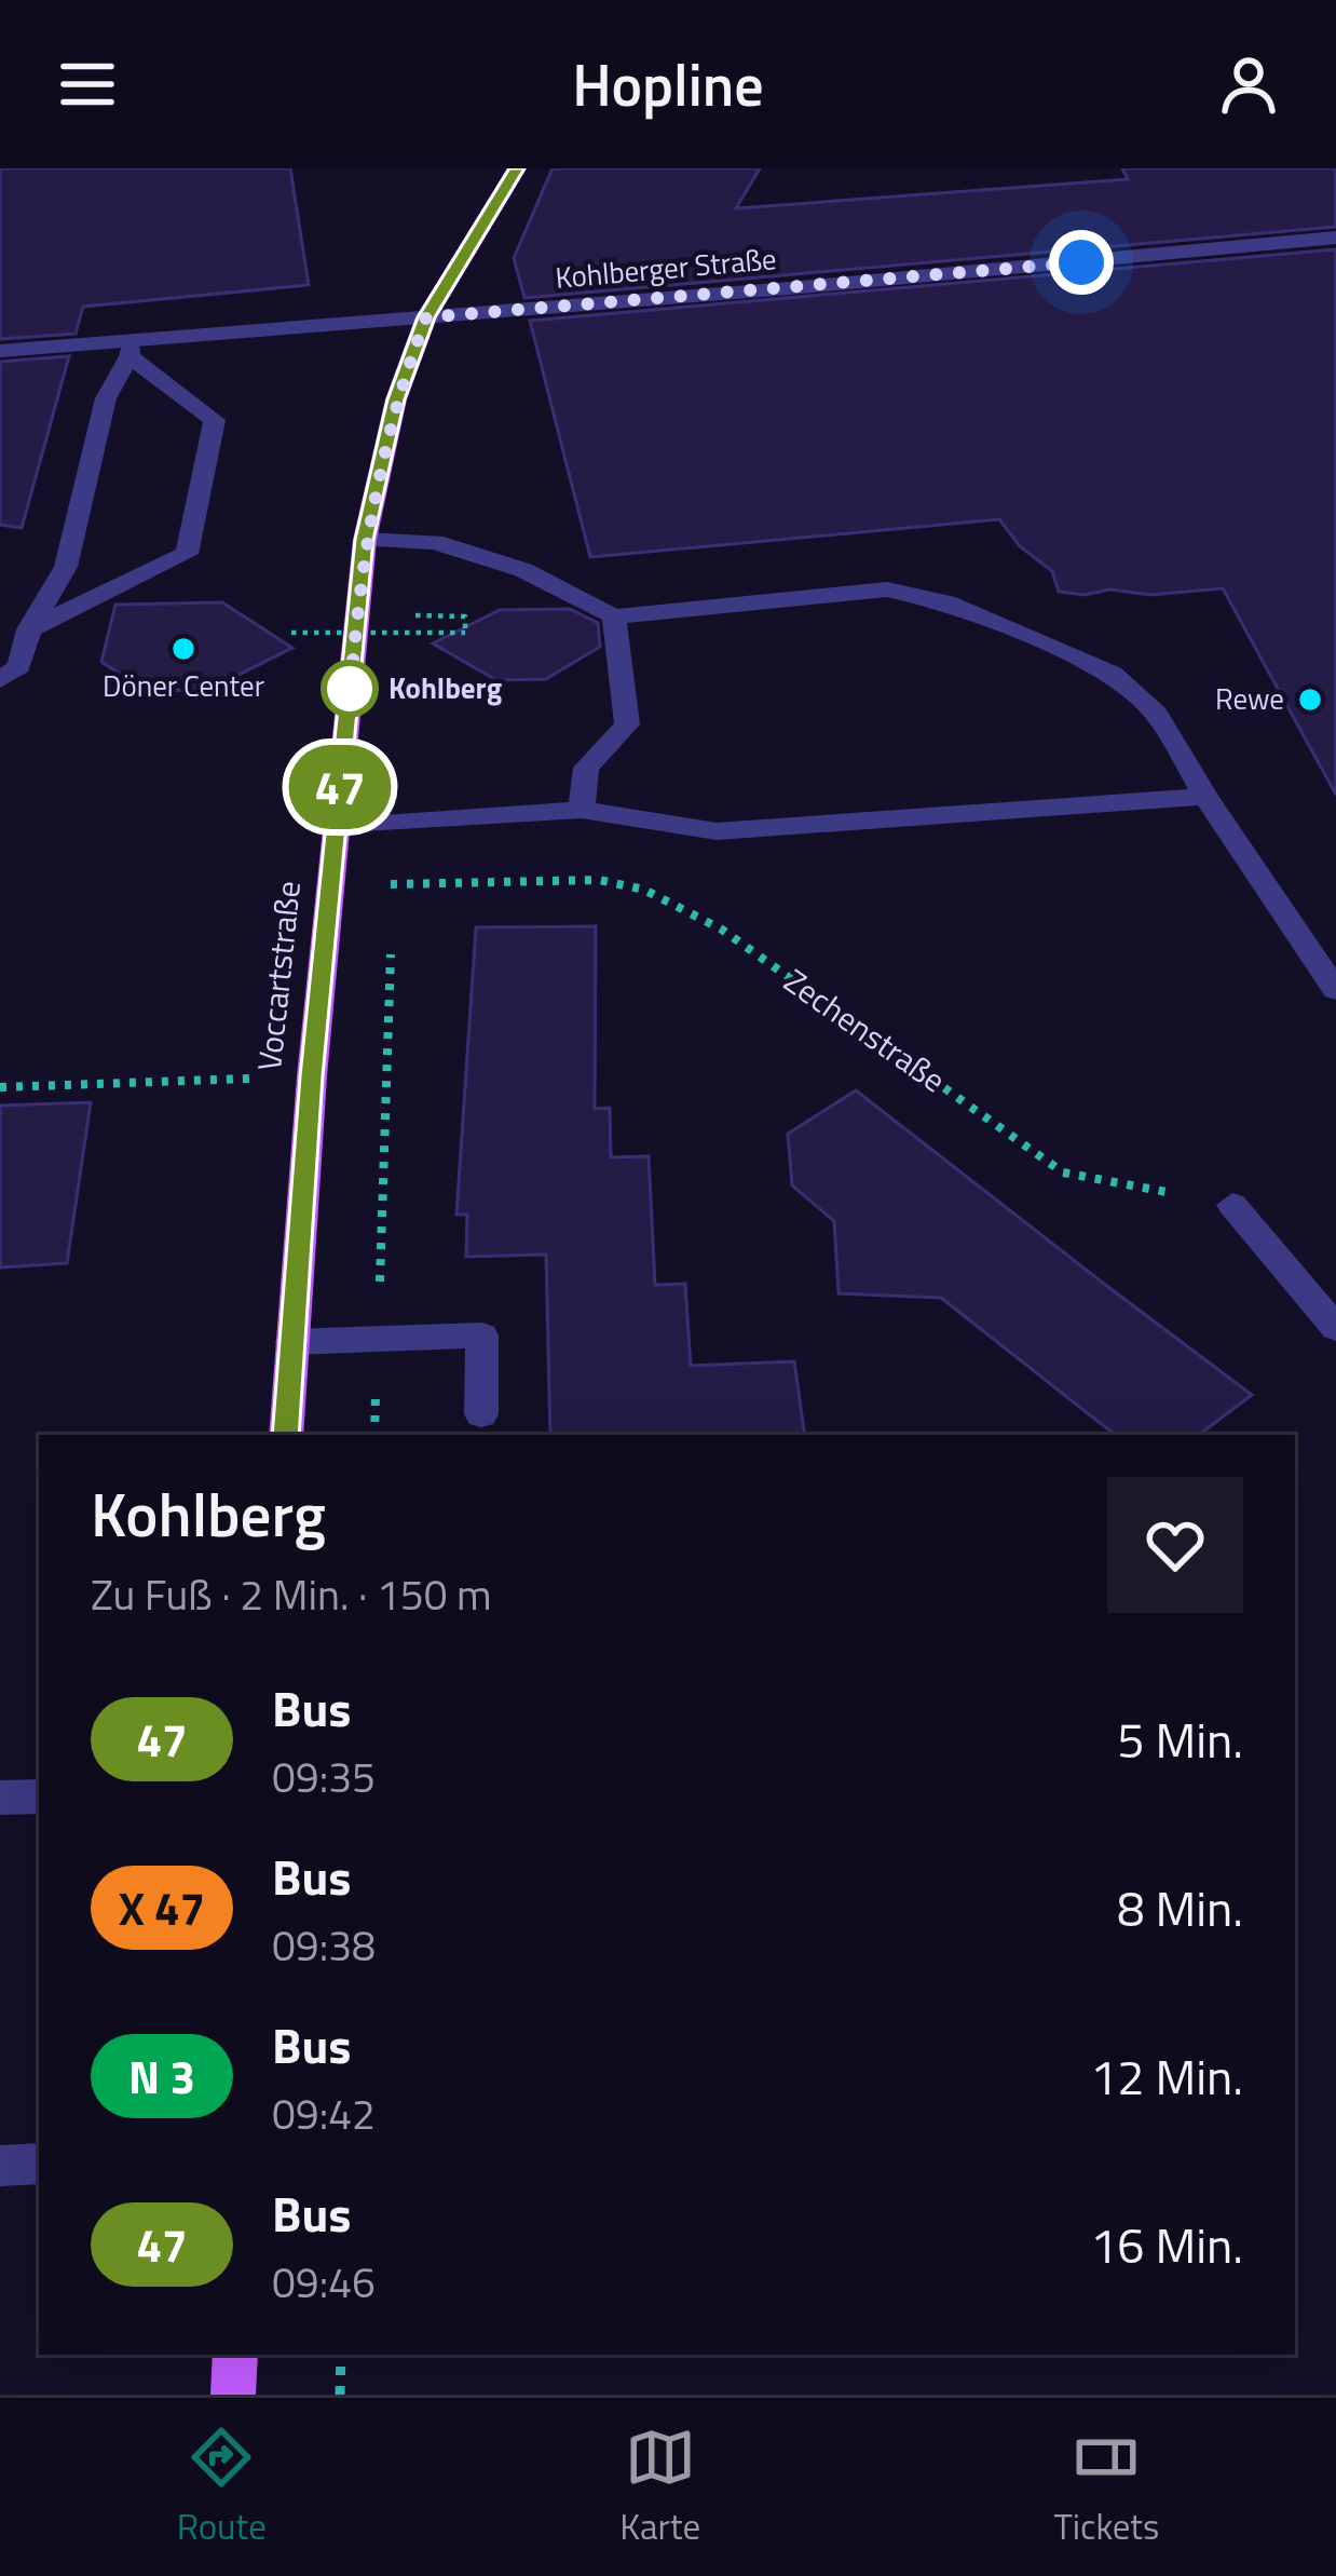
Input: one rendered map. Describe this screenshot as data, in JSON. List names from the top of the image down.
{
  "streets": {
    "main road": ["Voccartstraße"],
    "street": ["Kohlberger Straße"],
    "path": ["Zechenstraße"]
  },
  "crossings": [
    ["Kohlberger Straße", "Voccartstraße"],
    ["Voccartstraße", "Zechenstraße"]
  ],
  "places": ["Döner Center", "Kohlberg", "Rewe"],
  "lines": ["bus line 47"],
  "page": {
    "header": "Hopline",
    "on_map": "47",
    "heading": ["Kohlberg", "Zu Fuß · 2 Min. · 150 m"],
    "list": [
      {
        "mark": "47",
        "name": "Bus",
        "note": "09:35",
        "value": "5 Min."
      },
      {
        "mark": "X 47",
        "name": "Bus",
        "note": "09:38",
        "value": "8 Min."
      },
      {
        "mark": "N 3",
        "name": "Bus",
        "note": "09:42",
        "value": "12 Min."
      },
      {
        "mark": "47",
        "name": "Bus",
        "note": "09:46",
        "value": "16 Min."
      }
    ],
    "tabs": ["Route", "Karte", "Tickets"]
  }
}
